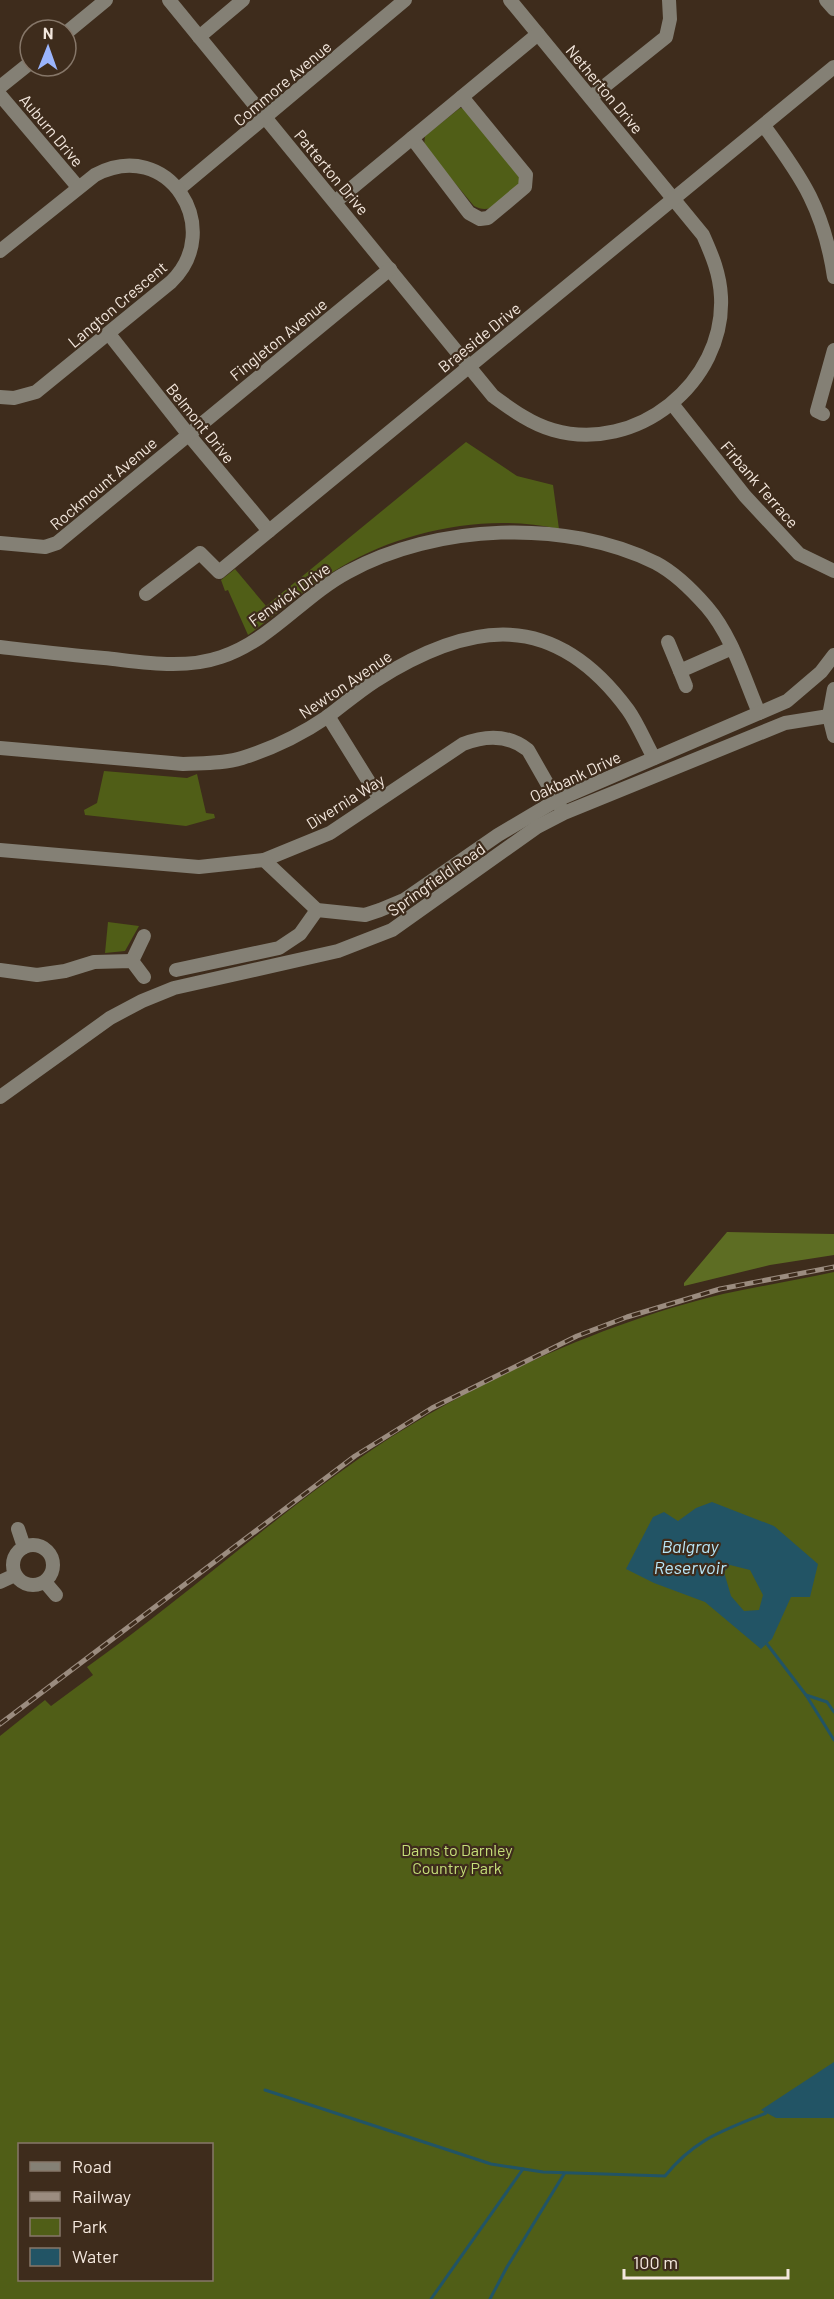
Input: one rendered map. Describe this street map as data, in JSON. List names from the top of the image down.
{
  "streets": {
    "street": [
      "Commore Avenue",
      "Netherton Drive",
      "Auburn Drive",
      "Patterton Drive",
      "Langton Crescent",
      "Braeside Drive",
      "Fingleton Avenue",
      "Belmont Drive",
      "Rockmount Avenue",
      "Firbank Terrace",
      "Fenwick Drive",
      "Newton Avenue",
      "Oakbank Drive",
      "Divernia Way",
      "Springfield Road"
    ]
  },
  "crossings": [
    ["Commore Avenue", "Patterton Drive"],
    ["Commore Avenue", "Langton Crescent"],
    ["Netherton Drive", "Patterton Drive"],
    ["Netherton Drive", "Braeside Drive"],
    ["Netherton Drive", "Firbank Terrace"],
    ["Patterton Drive", "Braeside Drive"],
    ["Patterton Drive", "Fingleton Avenue"],
    ["Patterton Drive", "Firbank Terrace"],
    ["Langton Crescent", "Belmont Drive"],
    ["Braeside Drive", "Belmont Drive"],
    ["Fingleton Avenue", "Belmont Drive"],
    ["Fingleton Avenue", "Rockmount Avenue"],
    ["Belmont Drive", "Rockmount Avenue"],
    ["Fenwick Drive", "Oakbank Drive"],
    ["Newton Avenue", "Oakbank Drive"],
    ["Oakbank Drive", "Divernia Way"],
    ["Divernia Way", "Springfield Road"]
  ],
  "water": ["Balgray Reservoir"],
  "parks": ["Dams to Darnley Country Park"],
  "legend": [
    "Road",
    "Railway",
    "Park",
    "Water"
  ],
  "scale_bar": "100 m",
  "north": "top"
}
